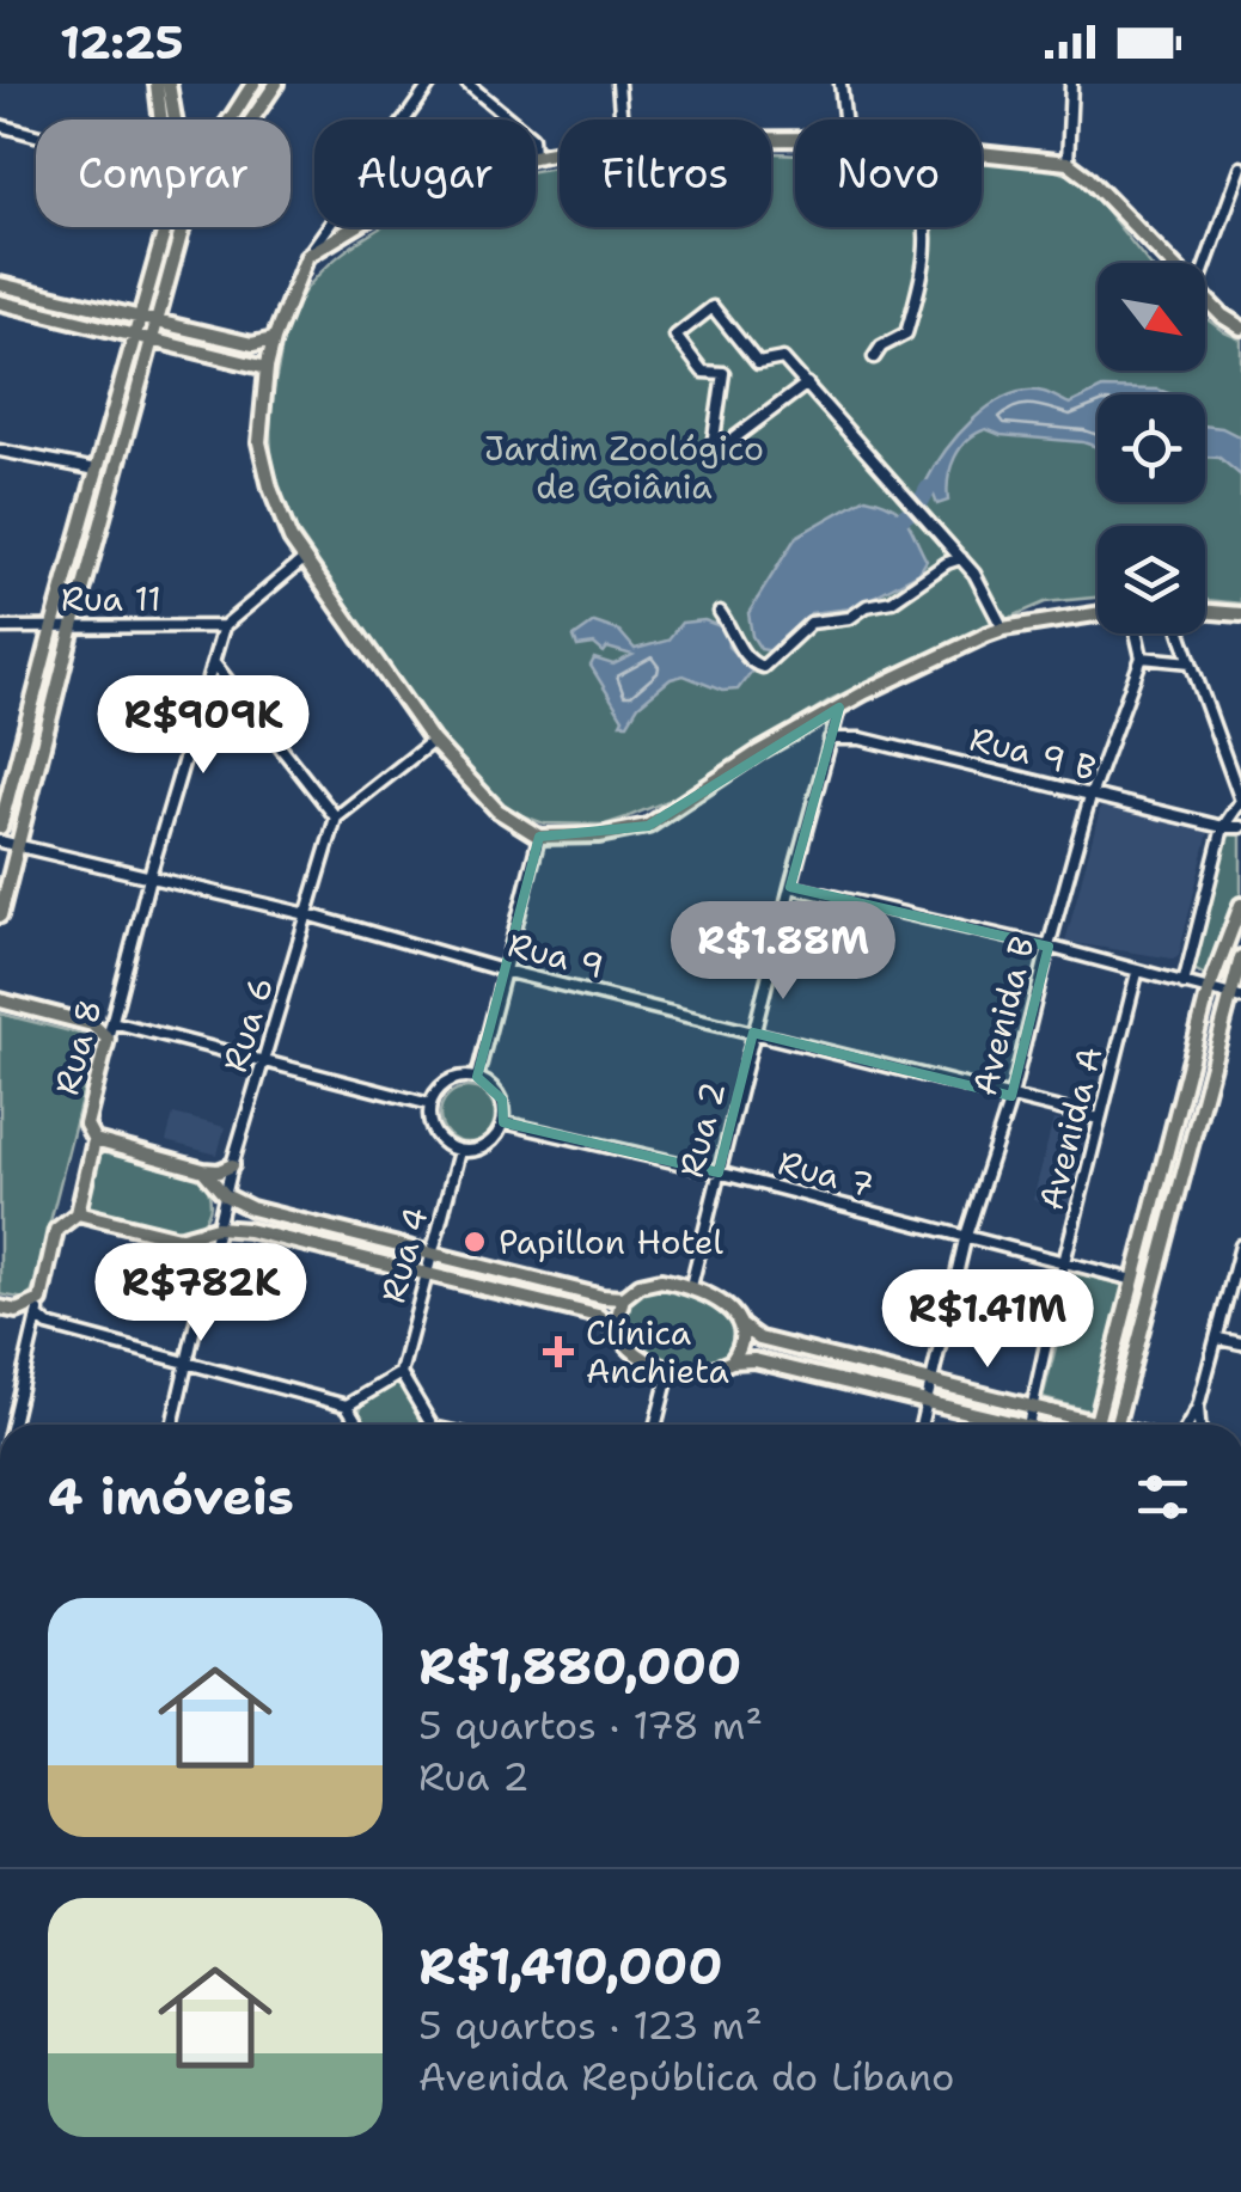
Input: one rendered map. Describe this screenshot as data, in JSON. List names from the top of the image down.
{
  "streets": {
    "main road": ["Rua 8"],
    "street": [
      "Rua 11",
      "Rua 9 B",
      "Rua 9",
      "Avenida B",
      "Rua 6",
      "Avenida A",
      "Rua 2",
      "Rua 7",
      "Rua 4"
    ]
  },
  "crossings": [
    ["Rua 11", "Rua 8"],
    ["Rua 9 B", "Avenida B"],
    ["Rua 9 B", "Rua 2"],
    ["Rua 9", "Avenida B"],
    ["Rua 9", "Rua 6"],
    ["Rua 9", "Rua 8"],
    ["Rua 9", "Avenida A"],
    ["Rua 9", "Rua 2"],
    ["Avenida B", "Rua 7"],
    ["Avenida A", "Rua 7"],
    ["Rua 2", "Rua 7"],
    ["Rua 7", "Rua 4"]
  ],
  "parks": ["Jardim Zoológico de Goiânia"],
  "places": {
    "other": ["Papillon Hotel"],
    "health": ["Clínica Anchieta"]
  },
  "north": "bottom right",
  "page": {
    "status": "12:25",
    "chip": [
      "Comprar",
      "Alugar",
      "Filtros",
      "Novo"
    ],
    "price": [
      "R$909K",
      "R$1.88M",
      "R$782K",
      "R$1.41M"
    ],
    "heading": "4 imóveis",
    "list": [
      {
        "name": "R$1,880,000",
        "note": "5 quartos · 178 m² · Rua 2"
      },
      {
        "name": "R$1,410,000",
        "note": "5 quartos · 123 m² · Avenida República do Líbano"
      }
    ]
  }
}
